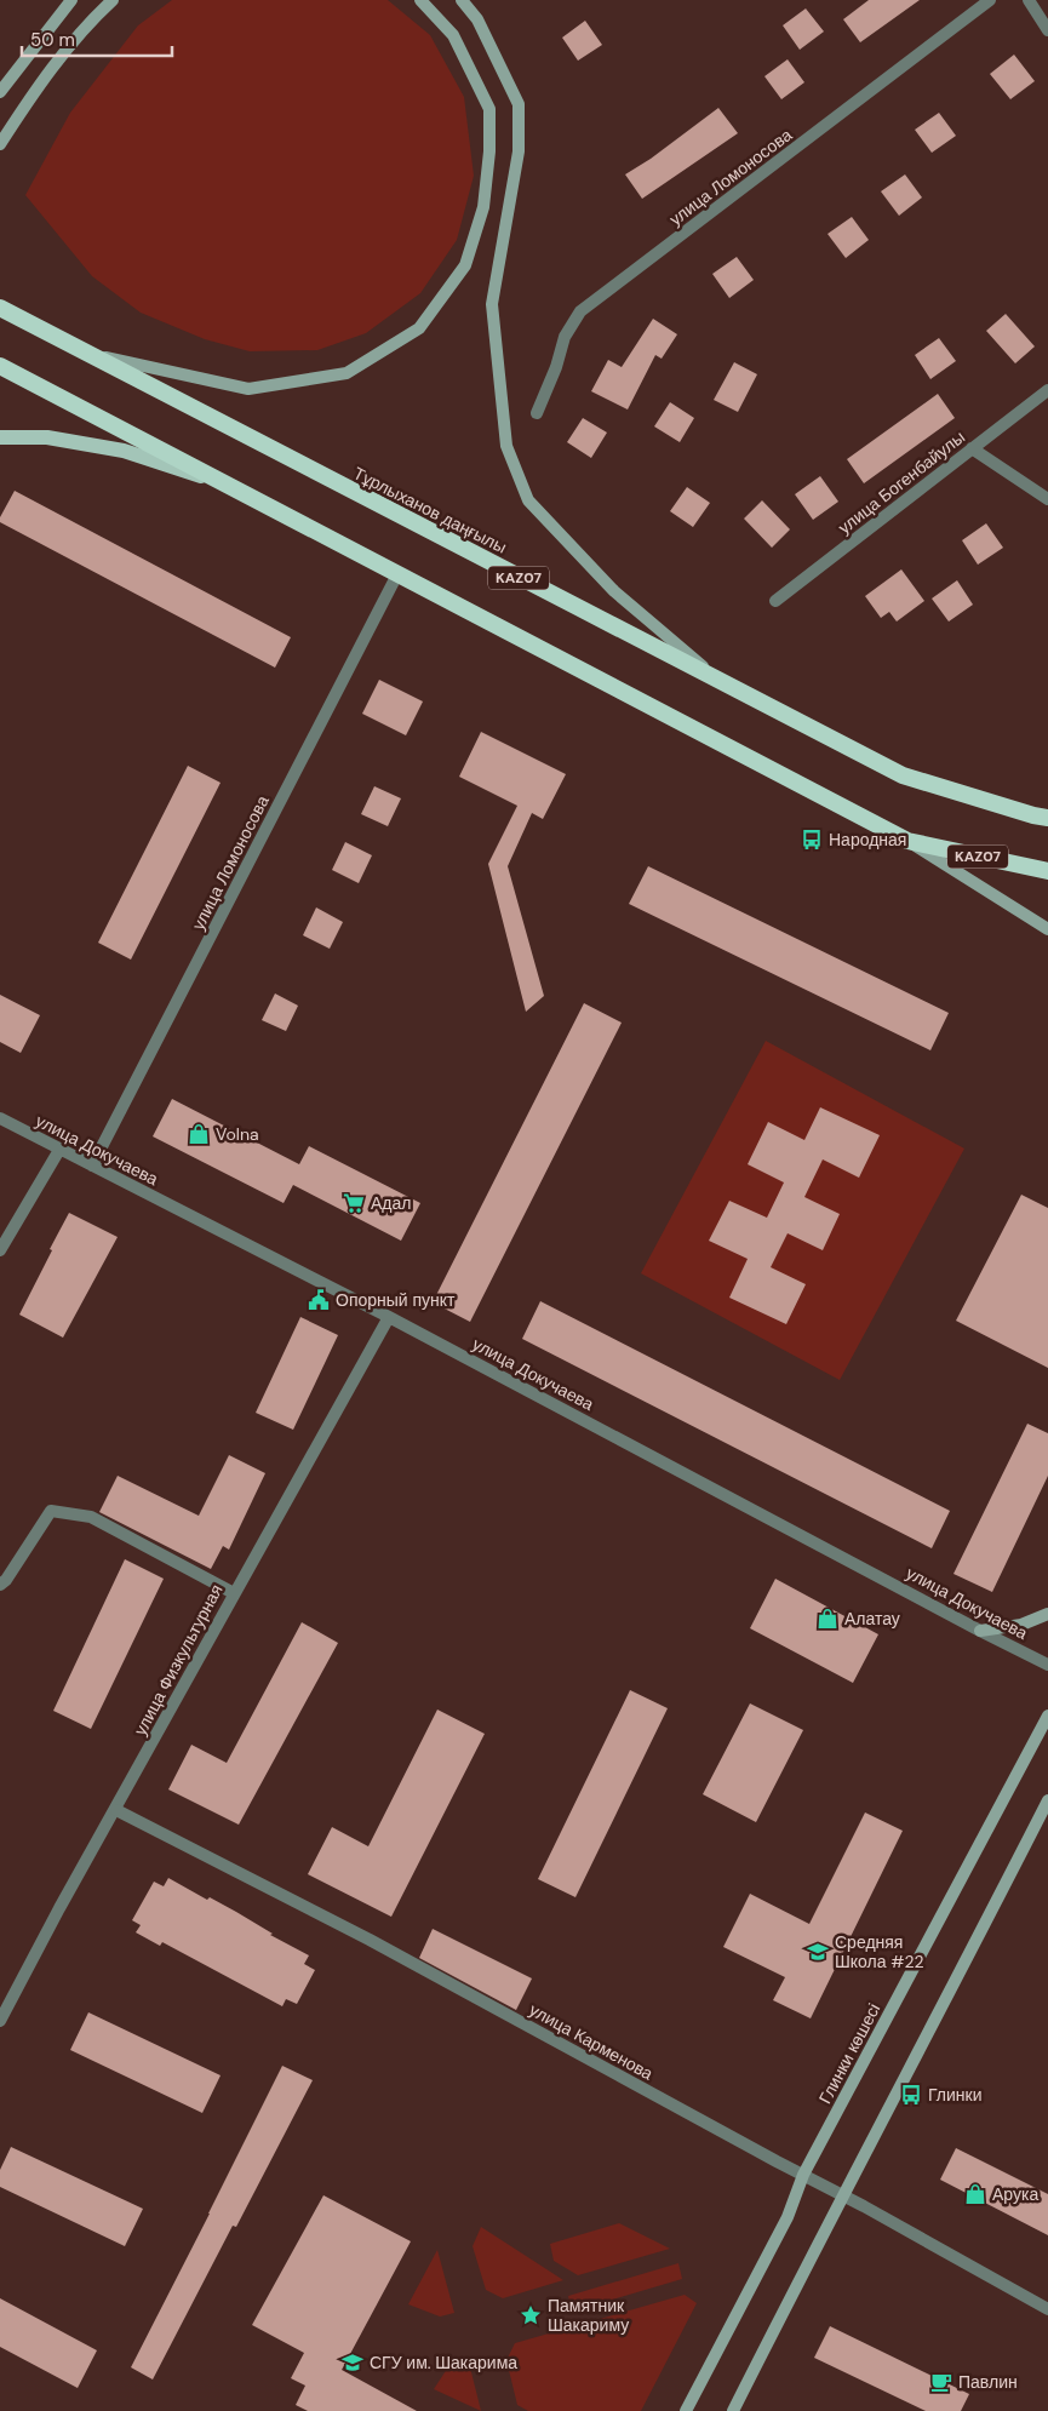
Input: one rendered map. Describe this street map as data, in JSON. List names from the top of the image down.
{
  "streets": {
    "highway": ["Тұрлыханов даңғылы", "KAZ07"],
    "main road": ["Глинки көшесі"],
    "street": [
      "улица Ломоносова",
      "улица Богенбайулы",
      "улица Докучаева",
      "улица Физкультурная",
      "улица Карменова"
    ]
  },
  "crossings": [
    ["улица Ломоносова", "KAZ07"],
    ["улица Ломоносова", "улица Докучаева"],
    ["улица Докучаева", "улица Физкультурная"],
    ["улица Физкультурная", "улица Карменова"],
    ["улица Карменова", "Глинки көшесі"]
  ],
  "places": {
    "bus stop": ["Народная", "Глинки"],
    "shop": ["Volna", "Алатау", "Арука"],
    "supermarket": ["Адал"],
    "public building": ["Опорный пункт"],
    "school or university": ["Средняя Школа #22", "СГУ им. Шакарима"],
    "place": ["Памятник Шакариму"],
    "cafe": ["Павлин"]
  },
  "scale_bar": "50 m"
}
